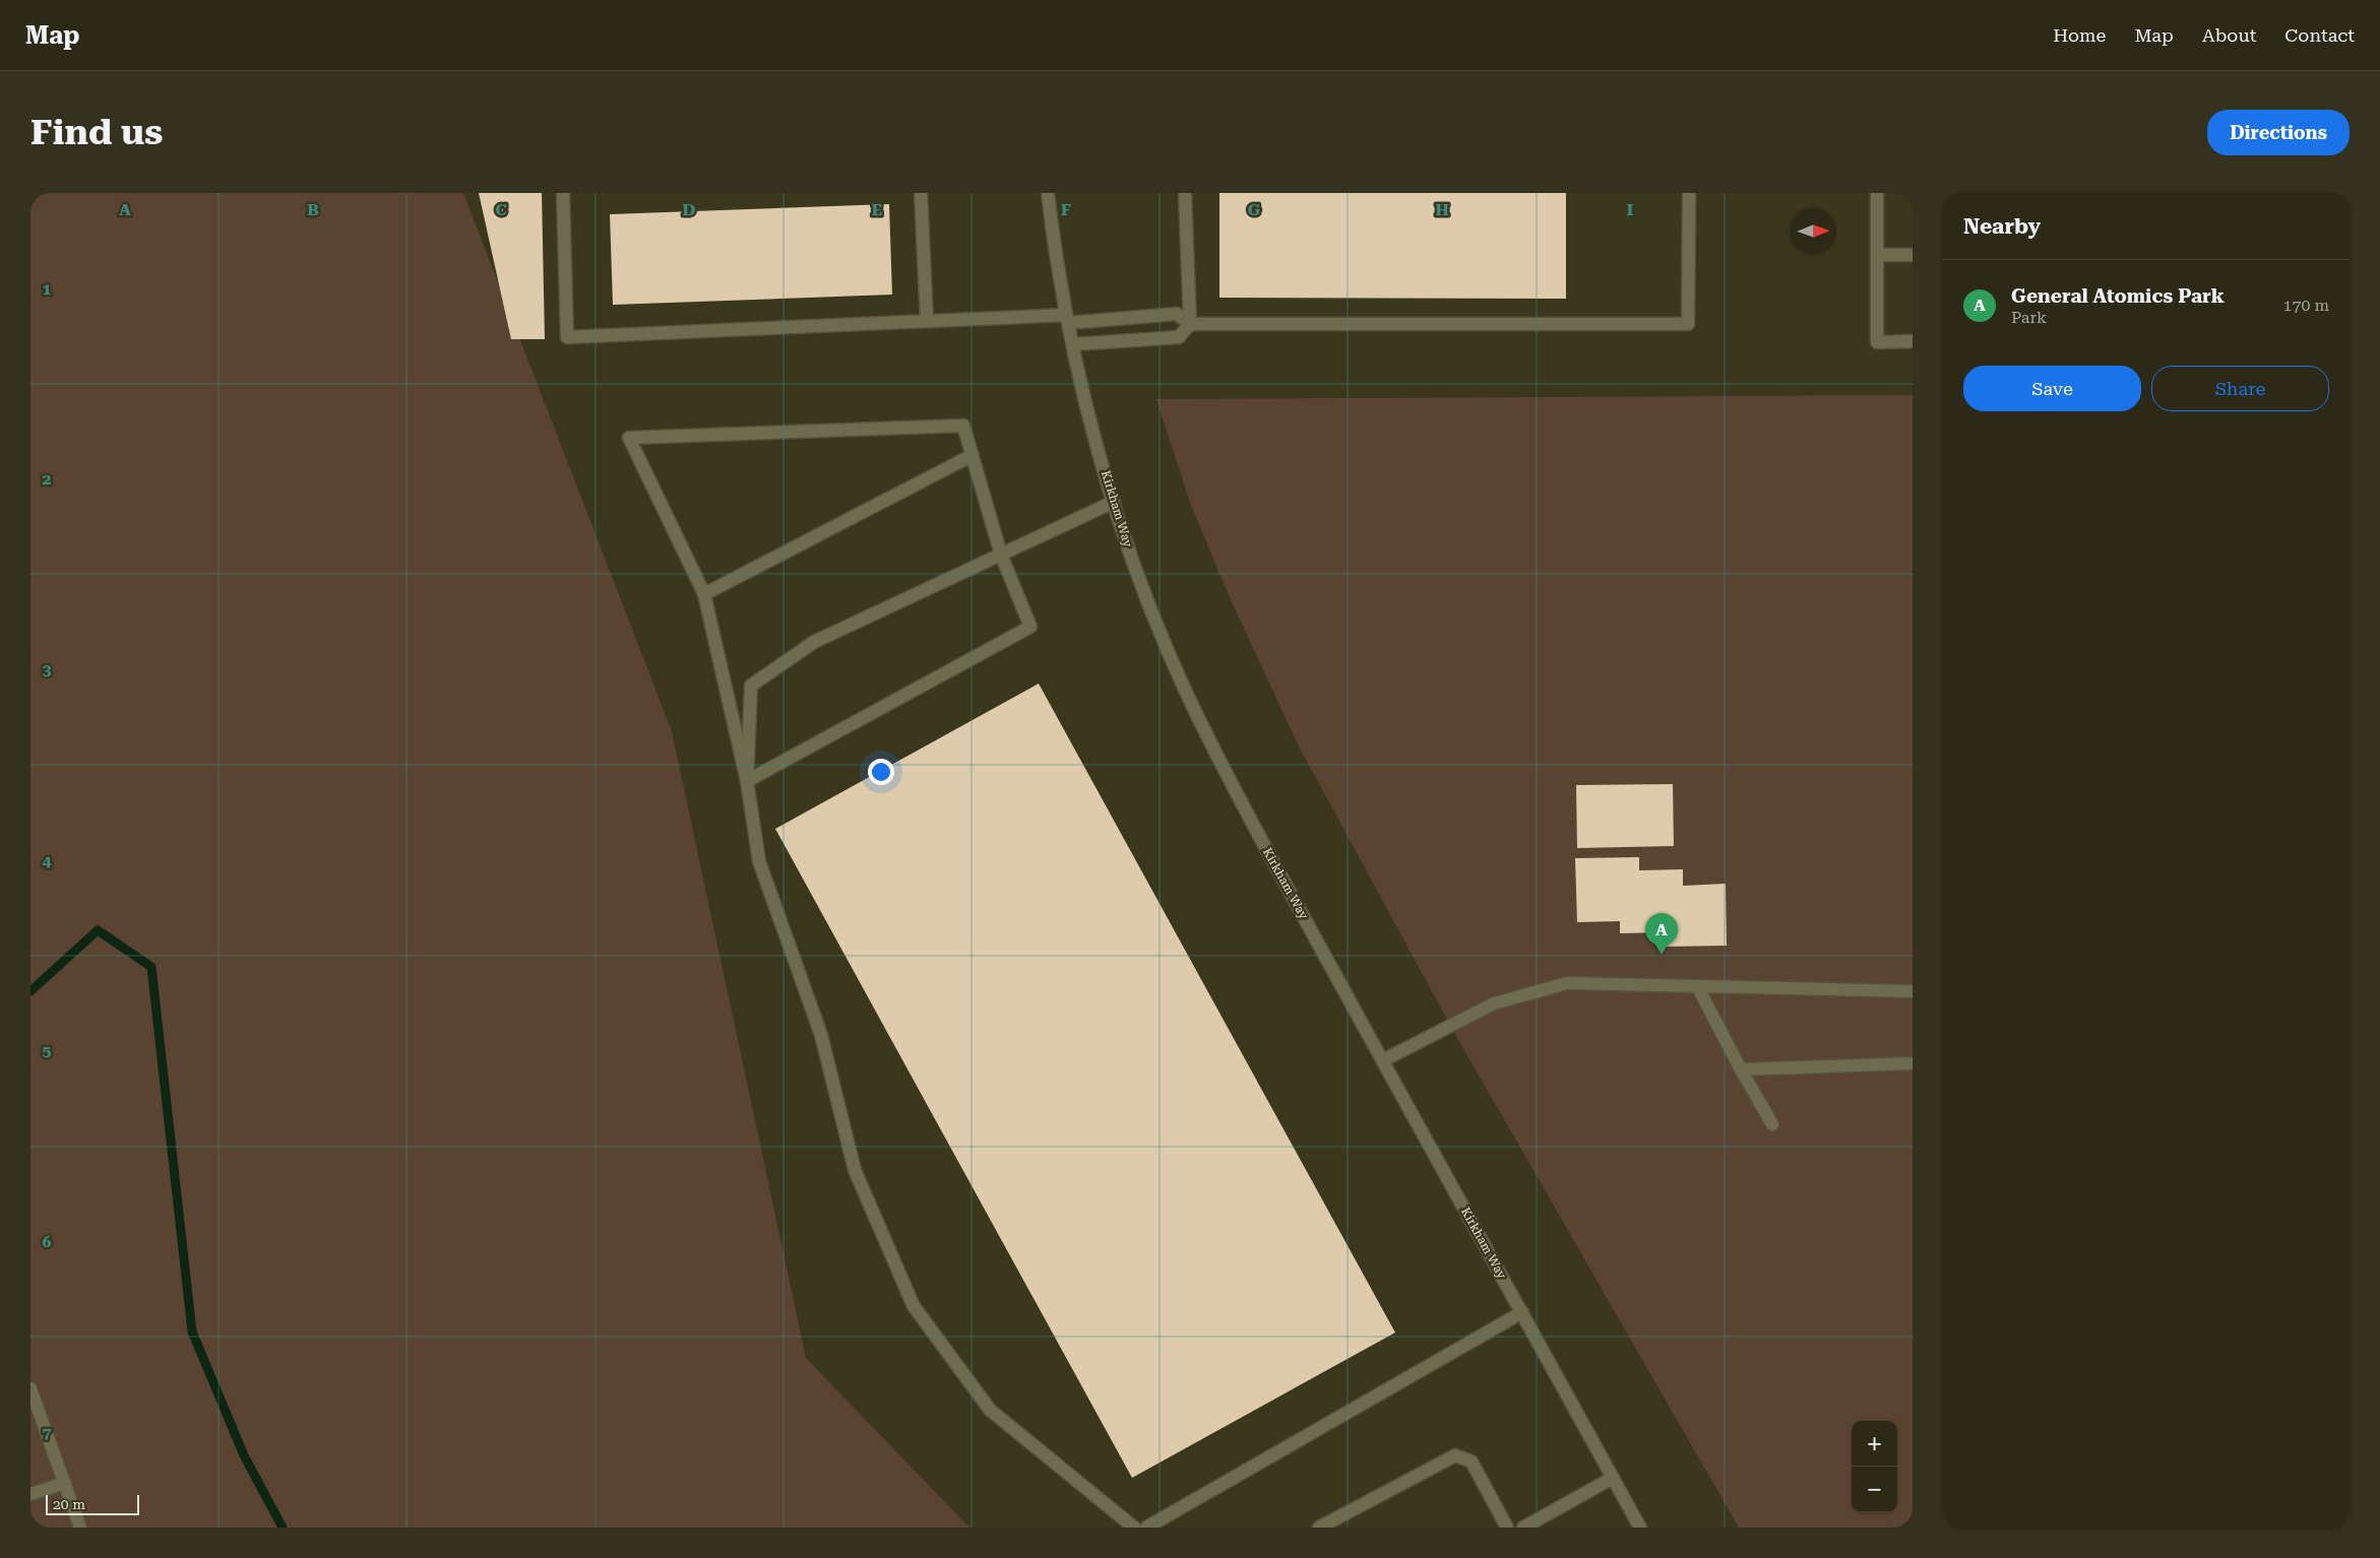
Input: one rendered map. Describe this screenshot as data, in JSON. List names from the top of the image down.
{
  "streets": {
    "main road": ["Kirkham Way"]
  },
  "scale_bar": "20 m",
  "north": "right",
  "page": {
    "header": "Map",
    "nav": [
      "Home",
      "Map",
      "About",
      "Contact"
    ],
    "buttons": [
      "Directions",
      ["Save", "Share"]
    ],
    "title": "Find us",
    "heading": "Nearby",
    "list": [
      {
        "mark": "A",
        "name": "General Atomics Park",
        "note": "Park",
        "value": "170 m"
      }
    ],
    "pins": "A",
    "map_buttons": ["+", "−"],
    "scale": "20 m"
  },
  "grid": {
    "columns": [
      "A",
      "B",
      "C",
      "D",
      "E",
      "F",
      "G",
      "H",
      "I"
    ],
    "rows": [
      "1",
      "2",
      "3",
      "4",
      "5",
      "6",
      "7"
    ]
  }
}
